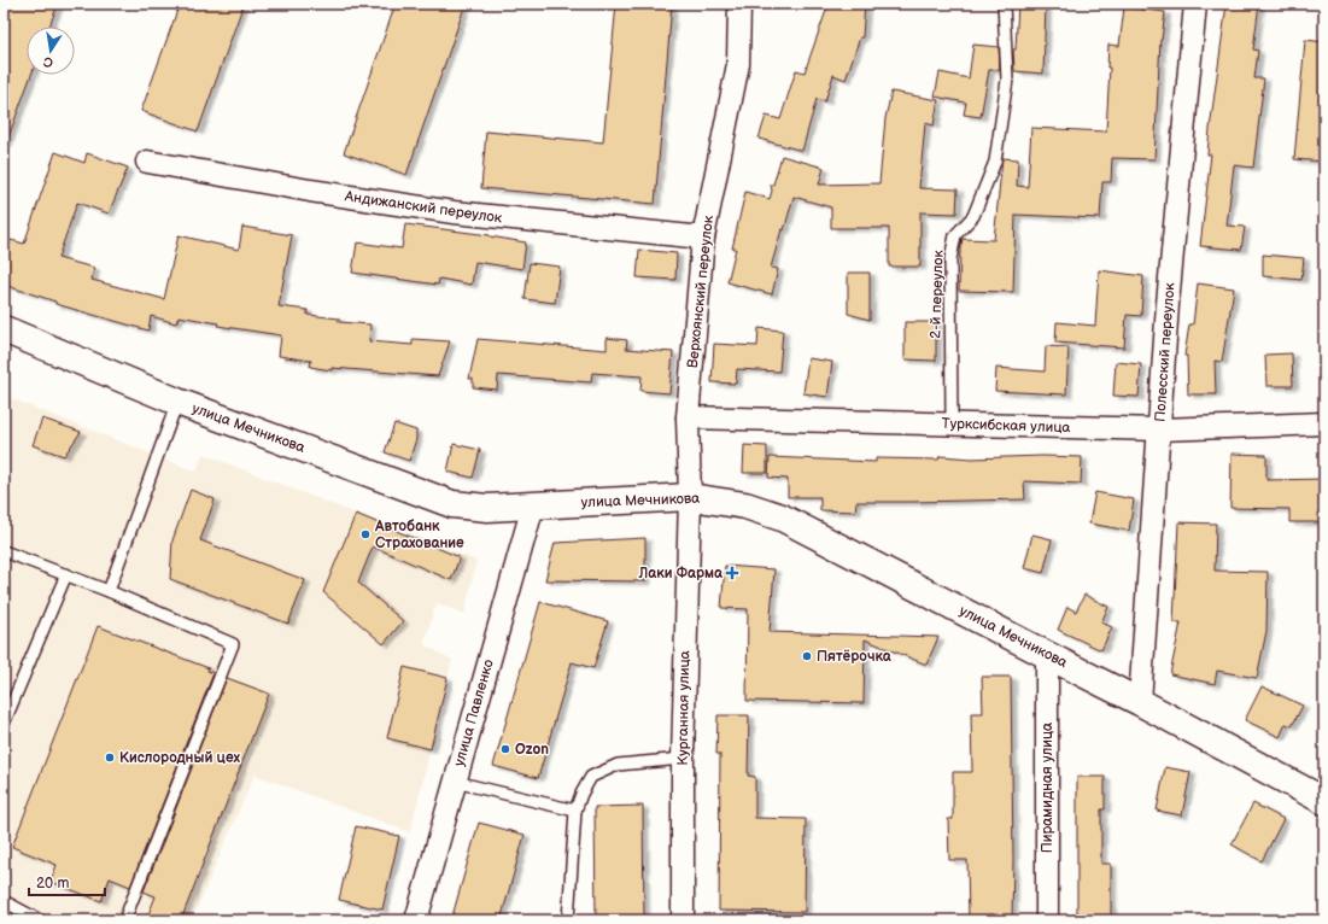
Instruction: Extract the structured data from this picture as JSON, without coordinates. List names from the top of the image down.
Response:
{
  "streets": {
    "main road": ["улица Мечникова"],
    "street": [
      "Андижанский переулок",
      "Верхоянский переулок",
      "Полесский переулок",
      "Турксибская улица",
      "Курганная улица",
      "улица Павленко",
      "Пирамидная улица"
    ],
    "lane": ["2-й переулок"]
  },
  "crossings": [
    ["Андижанский переулок", "Верхоянский переулок"],
    ["Верхоянский переулок", "Турксибская улица"],
    ["Верхоянский переулок", "улица Мечникова"],
    ["Верхоянский переулок", "Курганная улица"],
    ["2-й переулок", "Турксибская улица"],
    ["Полесский переулок", "Турксибская улица"],
    ["Полесский переулок", "улица Мечникова"],
    ["улица Мечникова", "Курганная улица"],
    ["улица Мечникова", "улица Павленко"],
    ["улица Мечникова", "Пирамидная улица"]
  ],
  "places": {
    "other": [
      "Автобанк Страхование",
      "Пятёрочка",
      "Ozon",
      "Кислородный цех"
    ],
    "health": ["Лаки Фарма"]
  },
  "scale_bar": "20 m",
  "north": "bottom"
}
